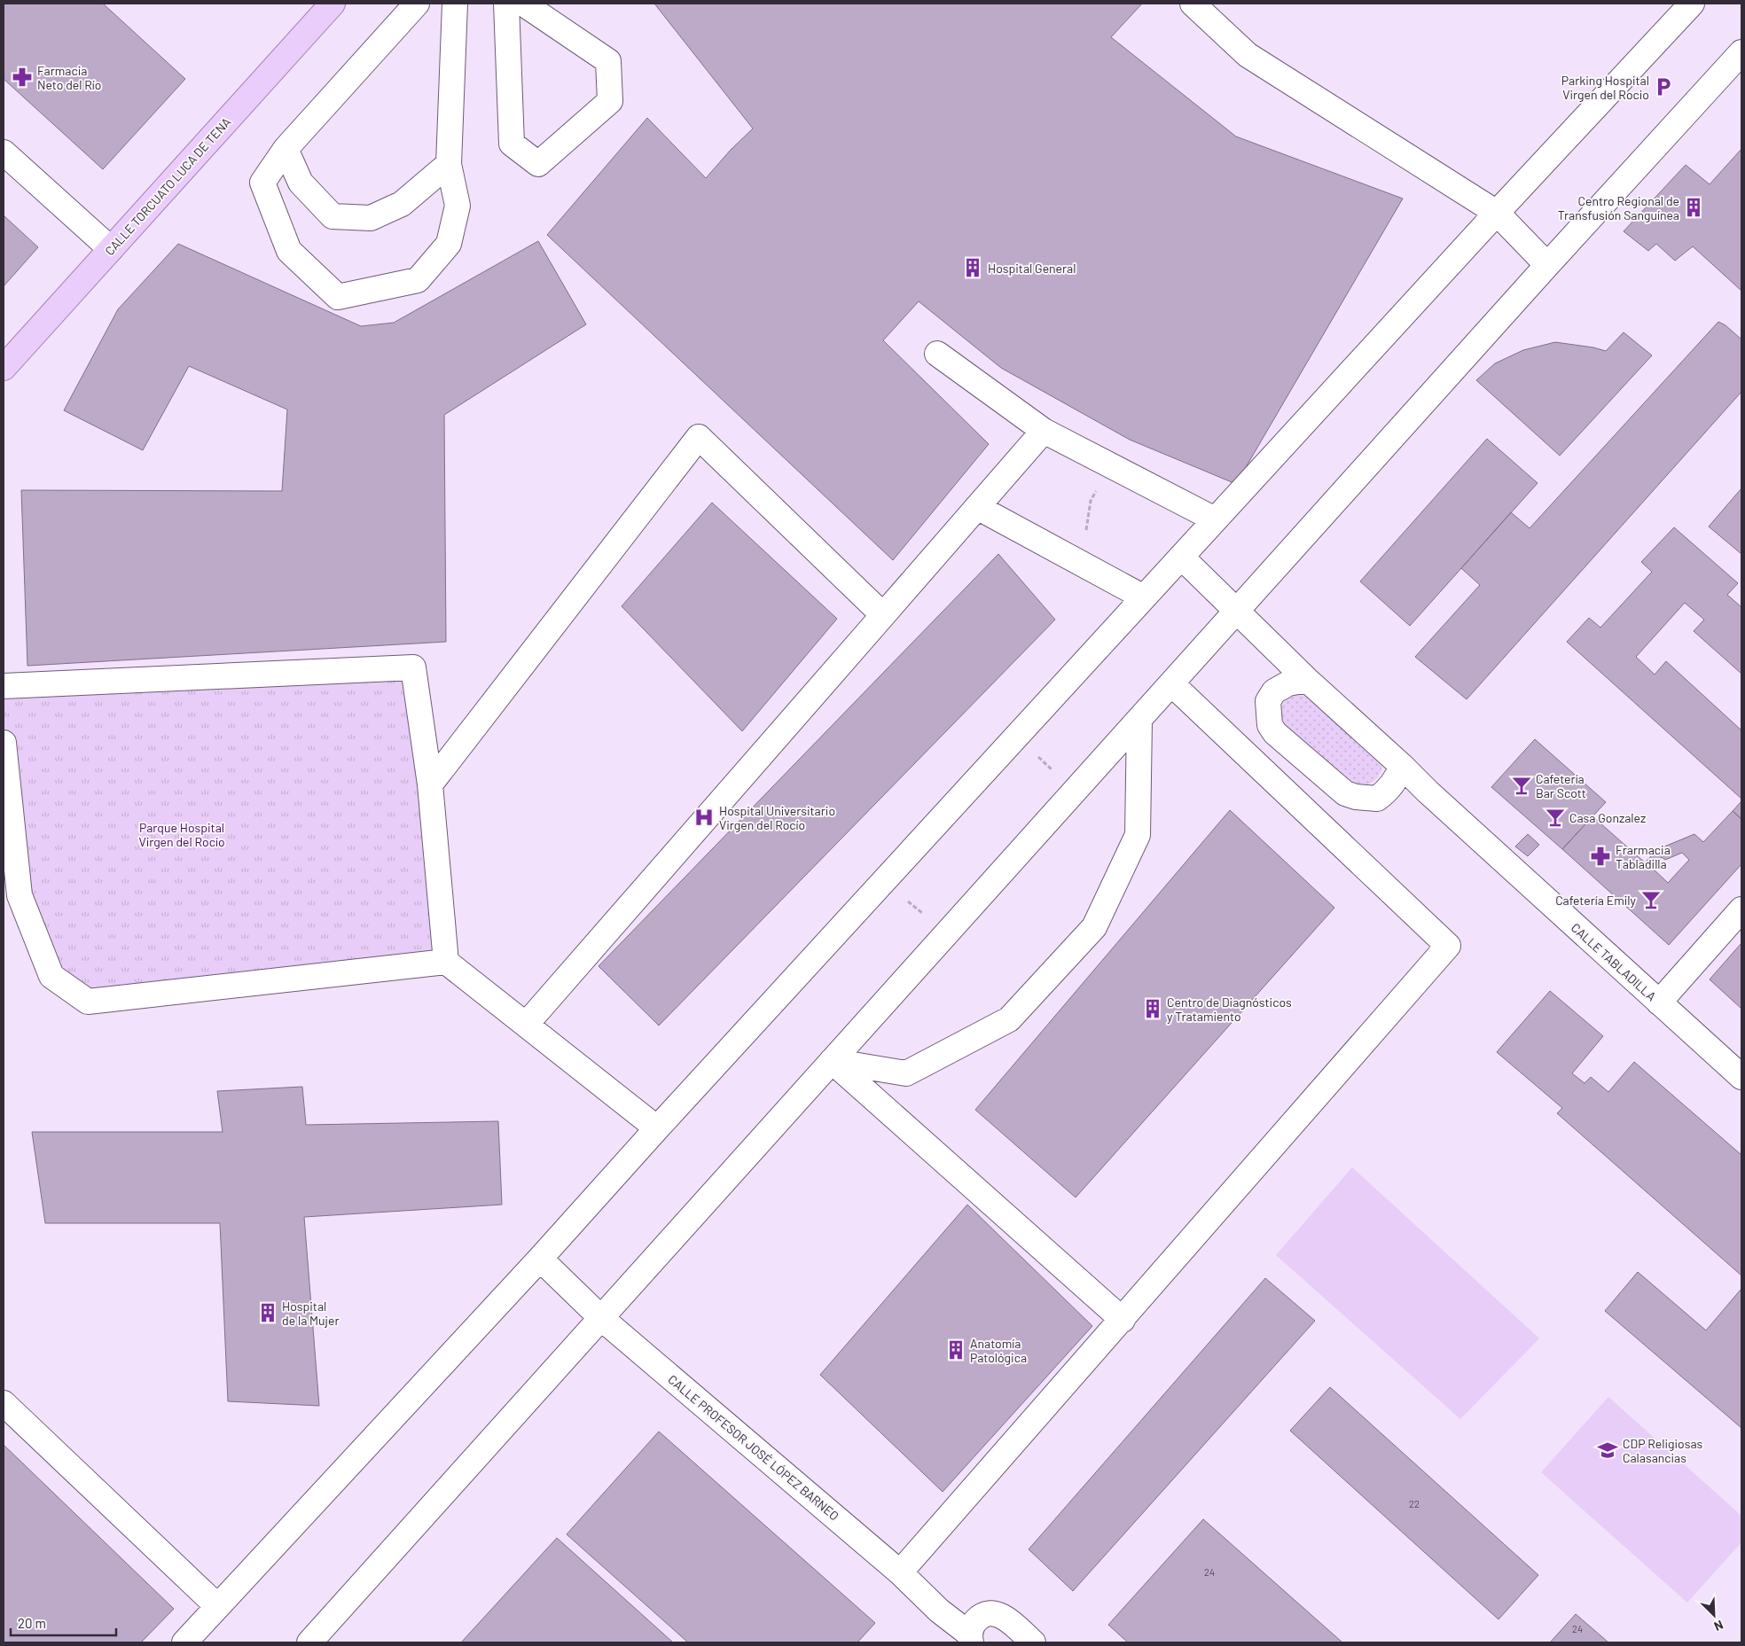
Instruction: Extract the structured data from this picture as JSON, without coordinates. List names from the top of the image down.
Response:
{
  "streets": {
    "main road": ["CALLE TORCUATO LUCA DE TENA"],
    "street": ["CALLE TABLADILLA", "CALLE PROFESOR JOSÉ LÓPEZ BARNEO"]
  },
  "parks": ["Parque Hospital Virgen del Rocío"],
  "places": {
    "pharmacy": ["Farmacia Neto del Río", "Frarmacia Tabladilla"],
    "parking": ["Parking Hospital Virgen del Rocio"],
    "building": [
      "Centro Regional de Transfusión Sanguínea",
      "Hospital General",
      "Centro de Diagnósticos y Tratamiento",
      "Hospital de la Mujer",
      "Anatomía Patológica"
    ],
    "bar": ["Cafetería Bar Scott", "Casa Gonzalez", "Cafetería Emily"],
    "hospital": ["Hospital Universitario Virgen del Rocío"],
    "school or university": ["CDP Religiosas Calasancias"]
  },
  "house_numbers": ["22", "24", "24"],
  "scale_bar": "20 m",
  "north": "bottom right"
}
